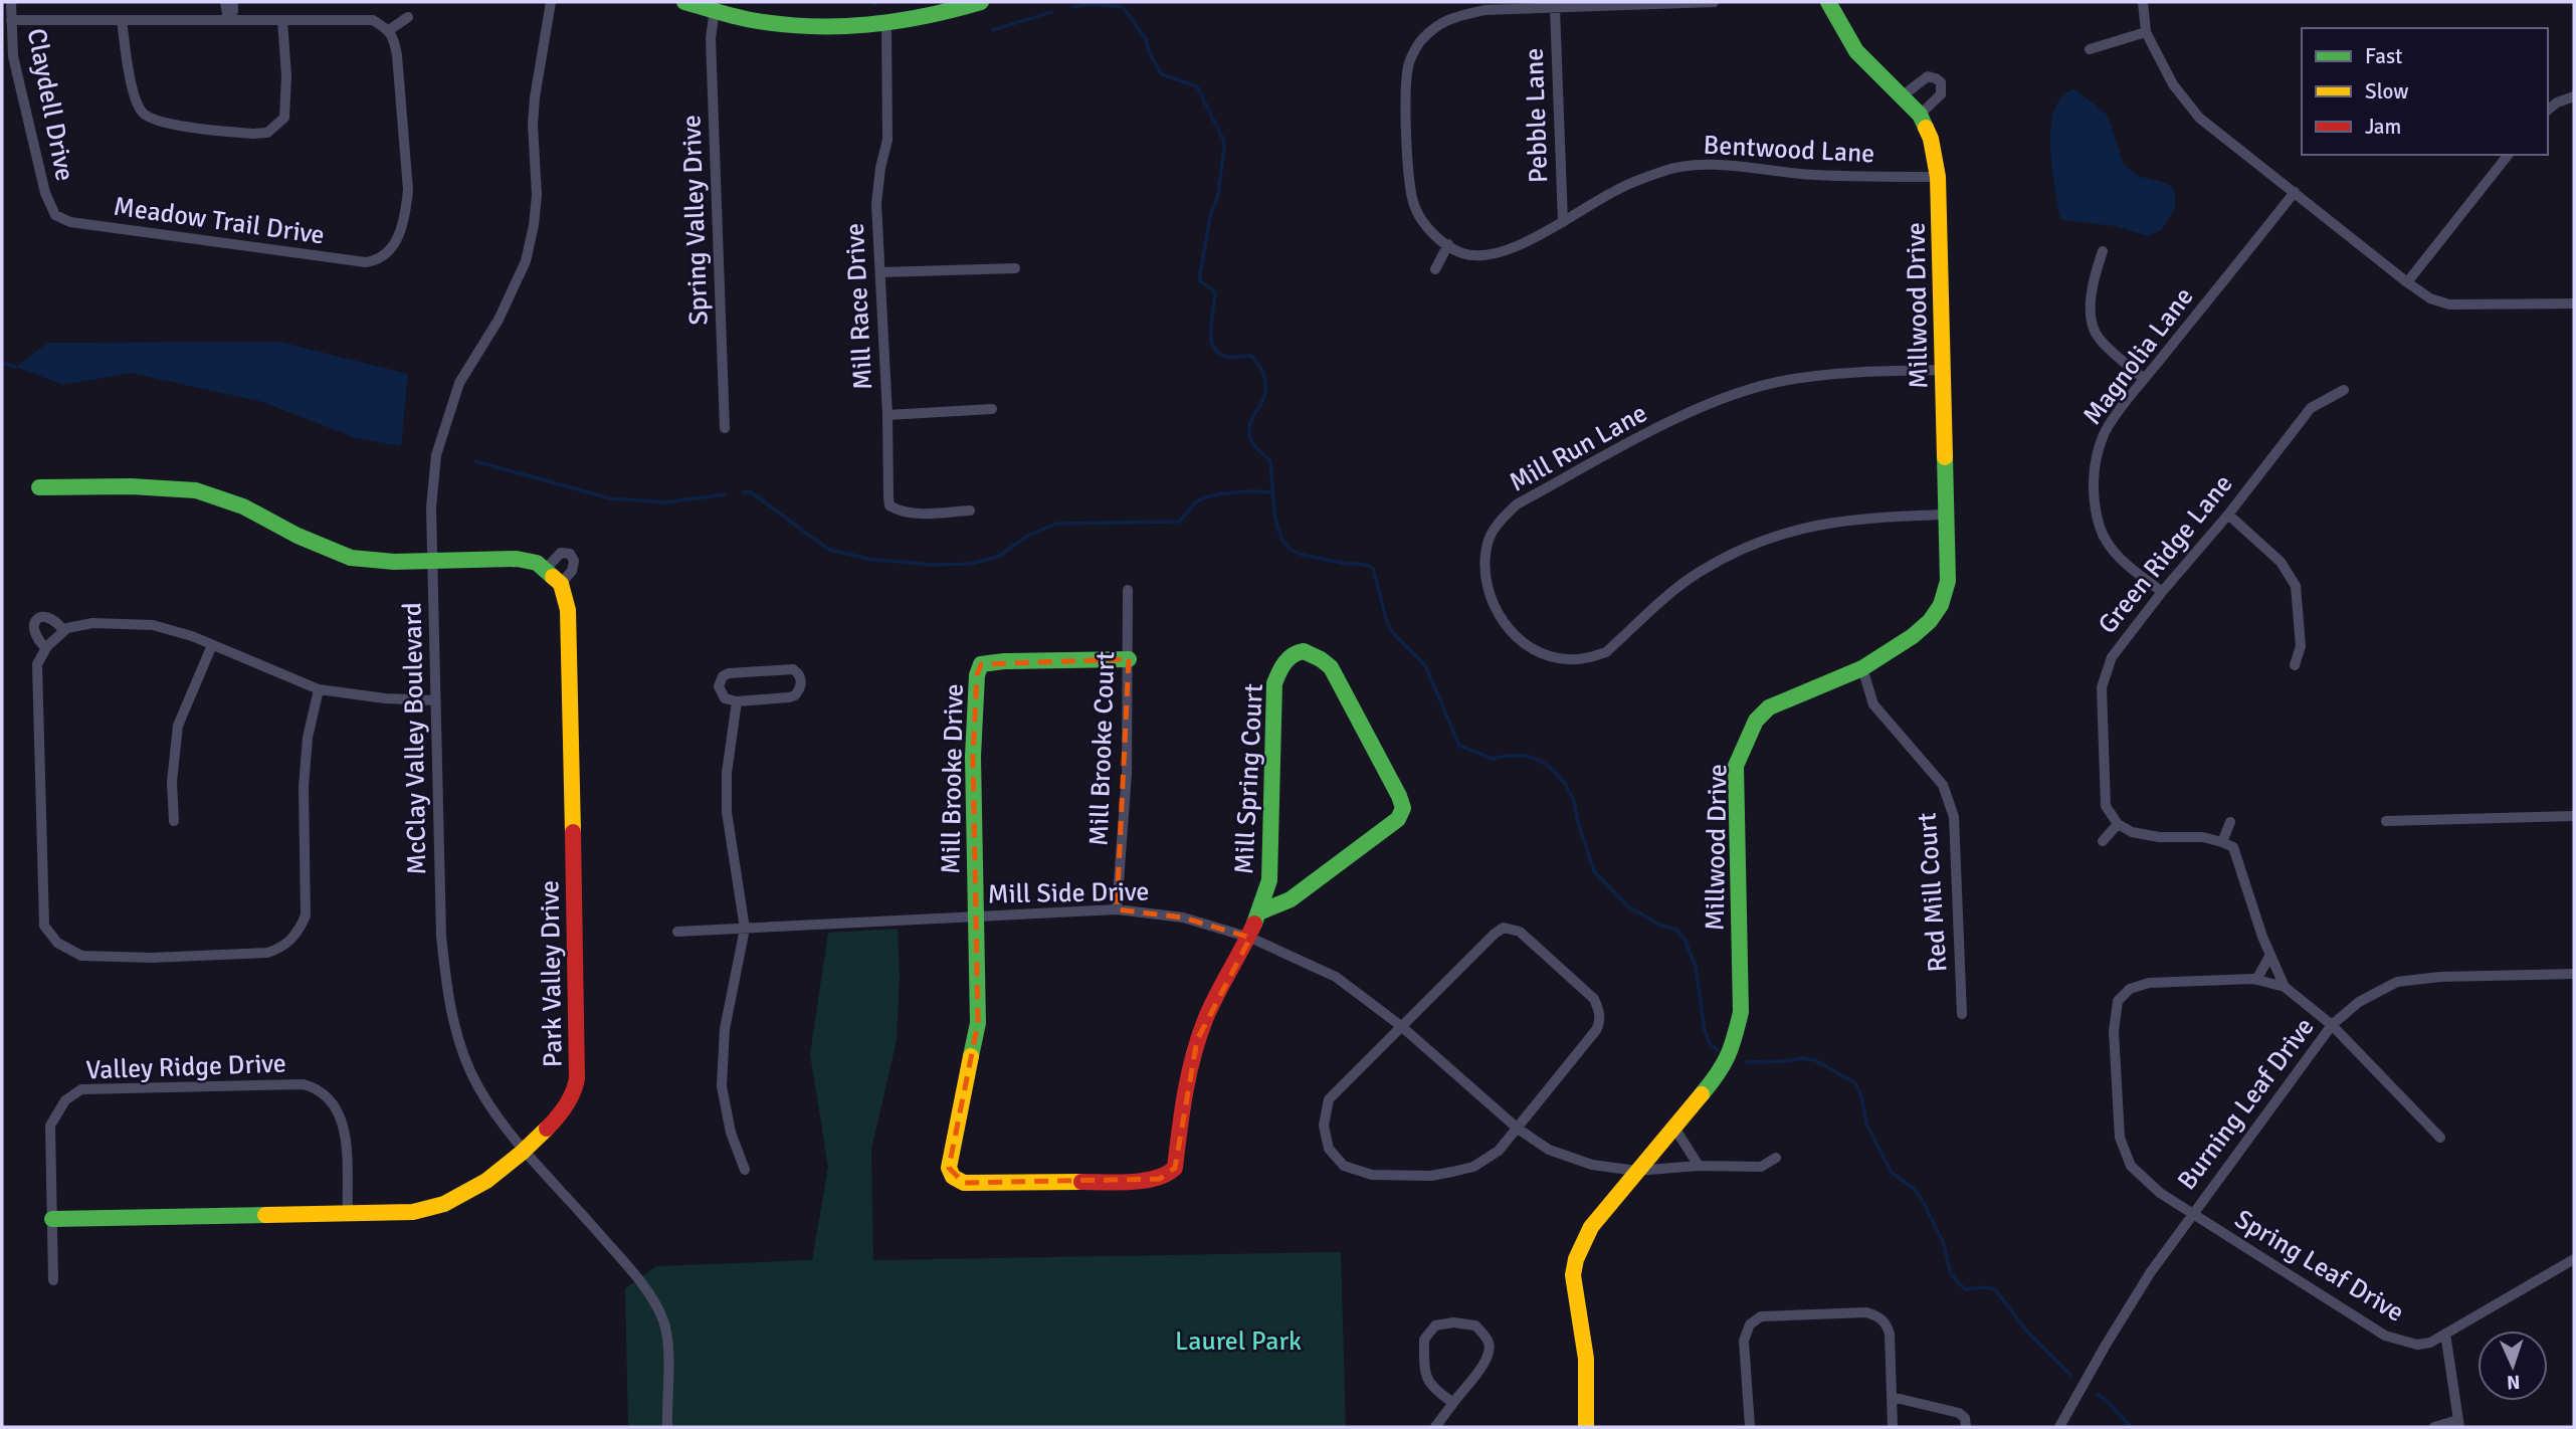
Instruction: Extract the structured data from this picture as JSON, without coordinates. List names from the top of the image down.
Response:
{
  "streets": {
    "street": [
      "Claydell Drive",
      "Pebble Lane",
      "Bentwood Lane",
      "Meadow Trail Drive",
      "Spring Valley Drive",
      "Millwood Drive",
      "Mill Race Drive",
      "Magnolia Lane",
      "Mill Run Lane",
      "Green Ridge Lane",
      "McClay Valley Boulevard",
      "Mill Brooke Court",
      "Mill Brooke Drive",
      "Mill Spring Court",
      "Mill Side Drive",
      "Red Mill Court",
      "Park Valley Drive",
      "Valley Ridge Drive",
      "Burning Leaf Drive",
      "Spring Leaf Drive"
    ]
  },
  "crossings": [
    ["Claydell Drive", "Meadow Trail Drive"],
    ["Pebble Lane", "Bentwood Lane"],
    ["Bentwood Lane", "Millwood Drive"],
    ["Millwood Drive", "Mill Run Lane"],
    ["Millwood Drive", "Mill Side Drive"],
    ["Millwood Drive", "Red Mill Court"],
    ["Magnolia Lane", "Green Ridge Lane"],
    ["McClay Valley Boulevard", "Park Valley Drive"],
    ["Mill Brooke Court", "Mill Brooke Drive"],
    ["Mill Brooke Court", "Mill Side Drive"],
    ["Mill Brooke Drive", "Mill Spring Court"],
    ["Mill Brooke Drive", "Mill Side Drive"],
    ["Mill Spring Court", "Mill Side Drive"],
    ["Park Valley Drive", "Valley Ridge Drive"],
    ["Burning Leaf Drive", "Spring Leaf Drive"]
  ],
  "parks": ["Laurel Park"],
  "legend": ["Fast", "Slow", "Jam"],
  "north": "bottom"
}
